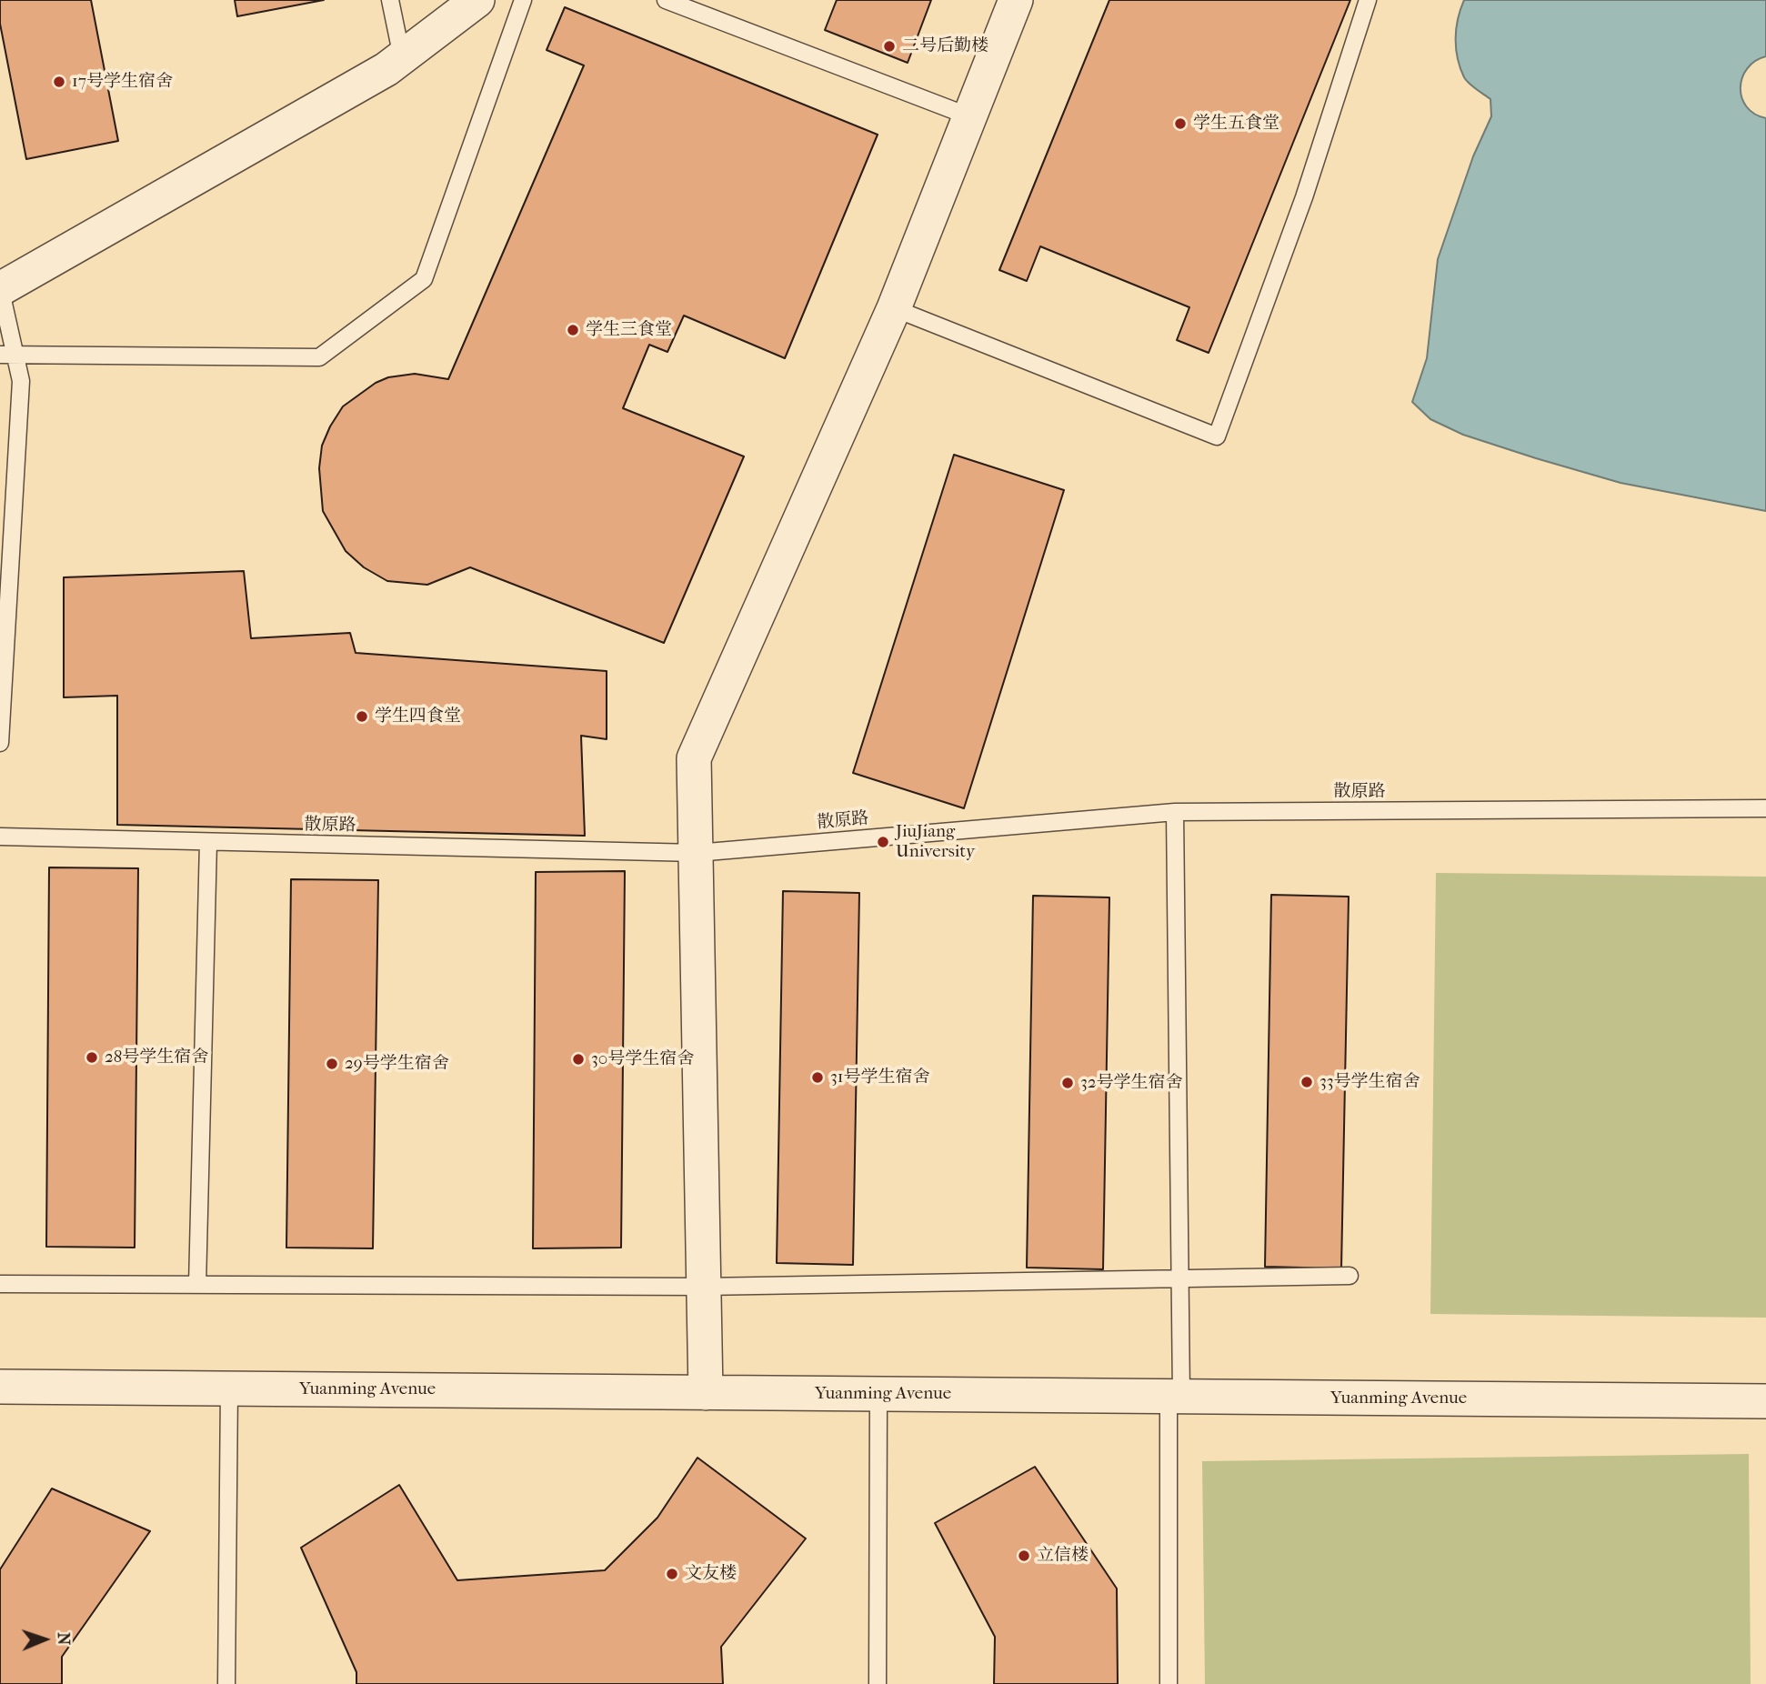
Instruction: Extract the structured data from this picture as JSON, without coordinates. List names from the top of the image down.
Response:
{
  "streets": {
    "street": ["Yuanming Avenue"],
    "lane": ["散原路"]
  },
  "places": [
    "二号后勤楼",
    "17号学生宿舍",
    "学生五食堂",
    "学生三食堂",
    "学生四食堂",
    "JiuJiang University",
    "28号学生宿舍",
    "30号学生宿舍",
    "29号学生宿舍",
    "31号学生宿舍",
    "33号学生宿舍",
    "32号学生宿舍",
    "立信楼",
    "文友楼"
  ],
  "north": "right"
}
